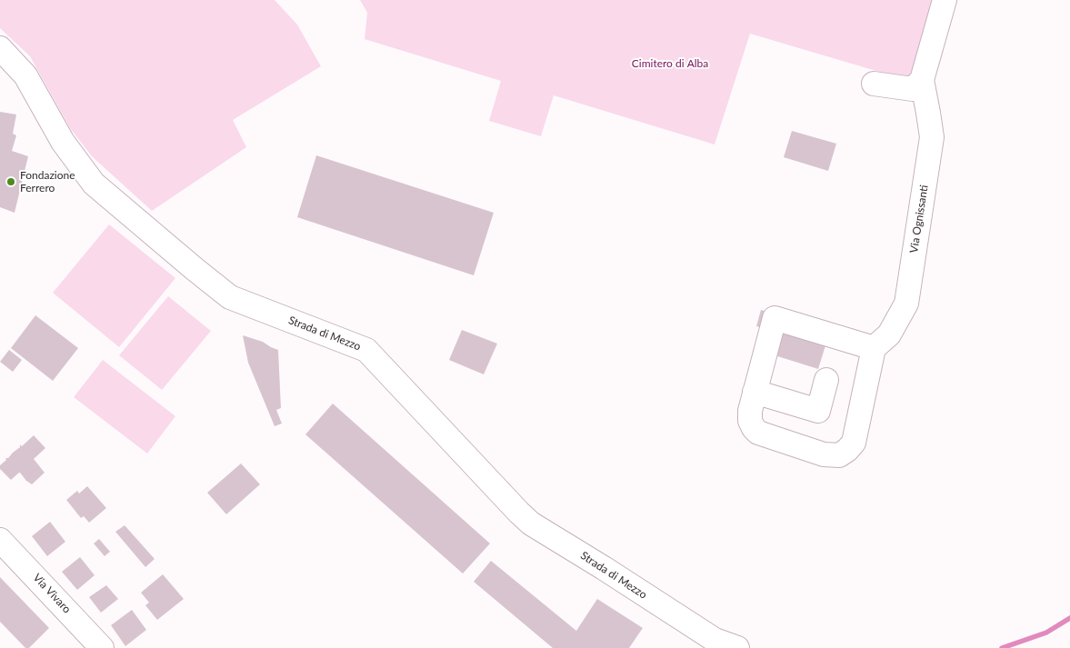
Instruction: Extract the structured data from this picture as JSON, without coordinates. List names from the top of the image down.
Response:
{
  "streets": {
    "street": ["Via Ognissanti", "Strada di Mezzo", "Via Vivaro"]
  },
  "parks": ["Cimitero di Alba"],
  "places": ["Fondazione Ferrero"]
}
